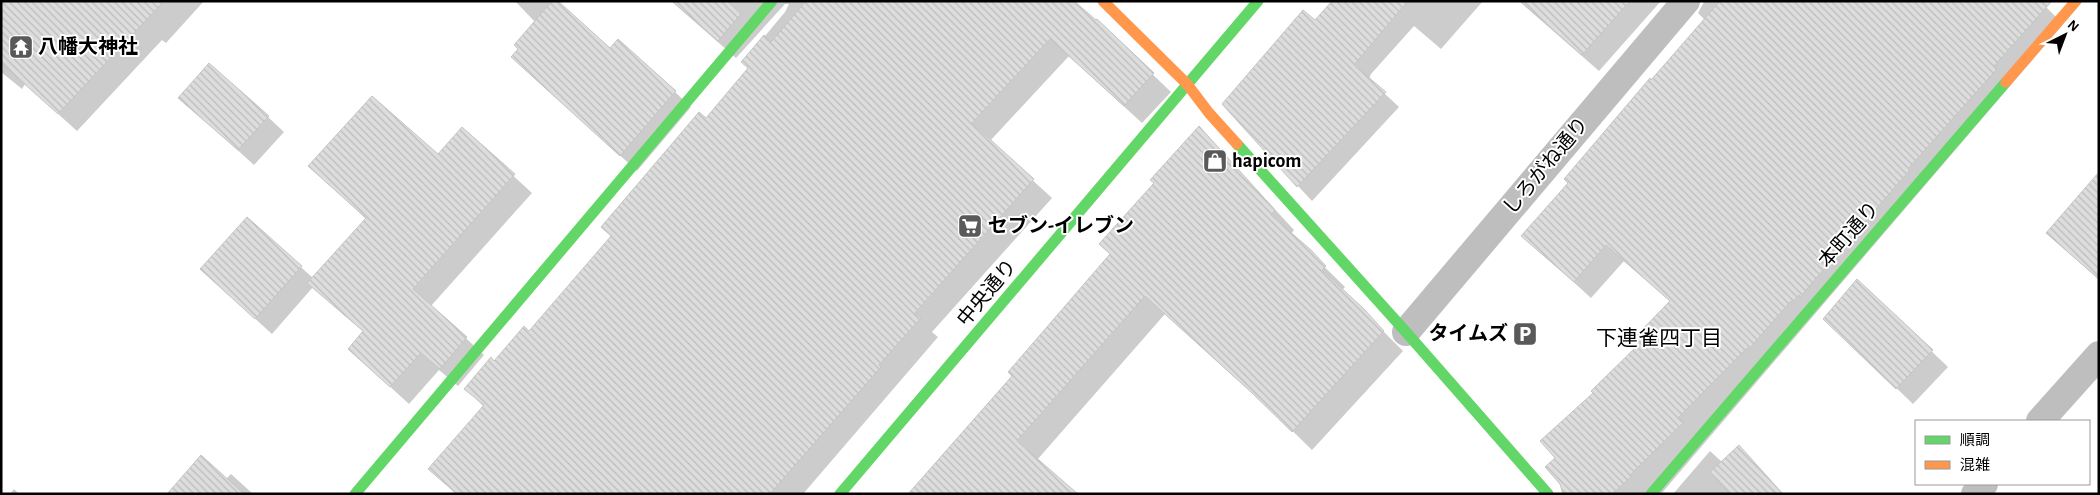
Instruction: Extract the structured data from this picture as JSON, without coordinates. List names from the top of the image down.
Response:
{
  "streets": {
    "street": ["しろがね通り", "本町通り", "中央通り"]
  },
  "districts": ["下連雀四丁目"],
  "places": {
    "temple": ["八幡大神社"],
    "shop": ["hapicom"],
    "supermarket": ["セブン-イレブン"],
    "parking": ["タイムズ"]
  },
  "legend": ["順調", "混雑"],
  "north": "top right"
}
